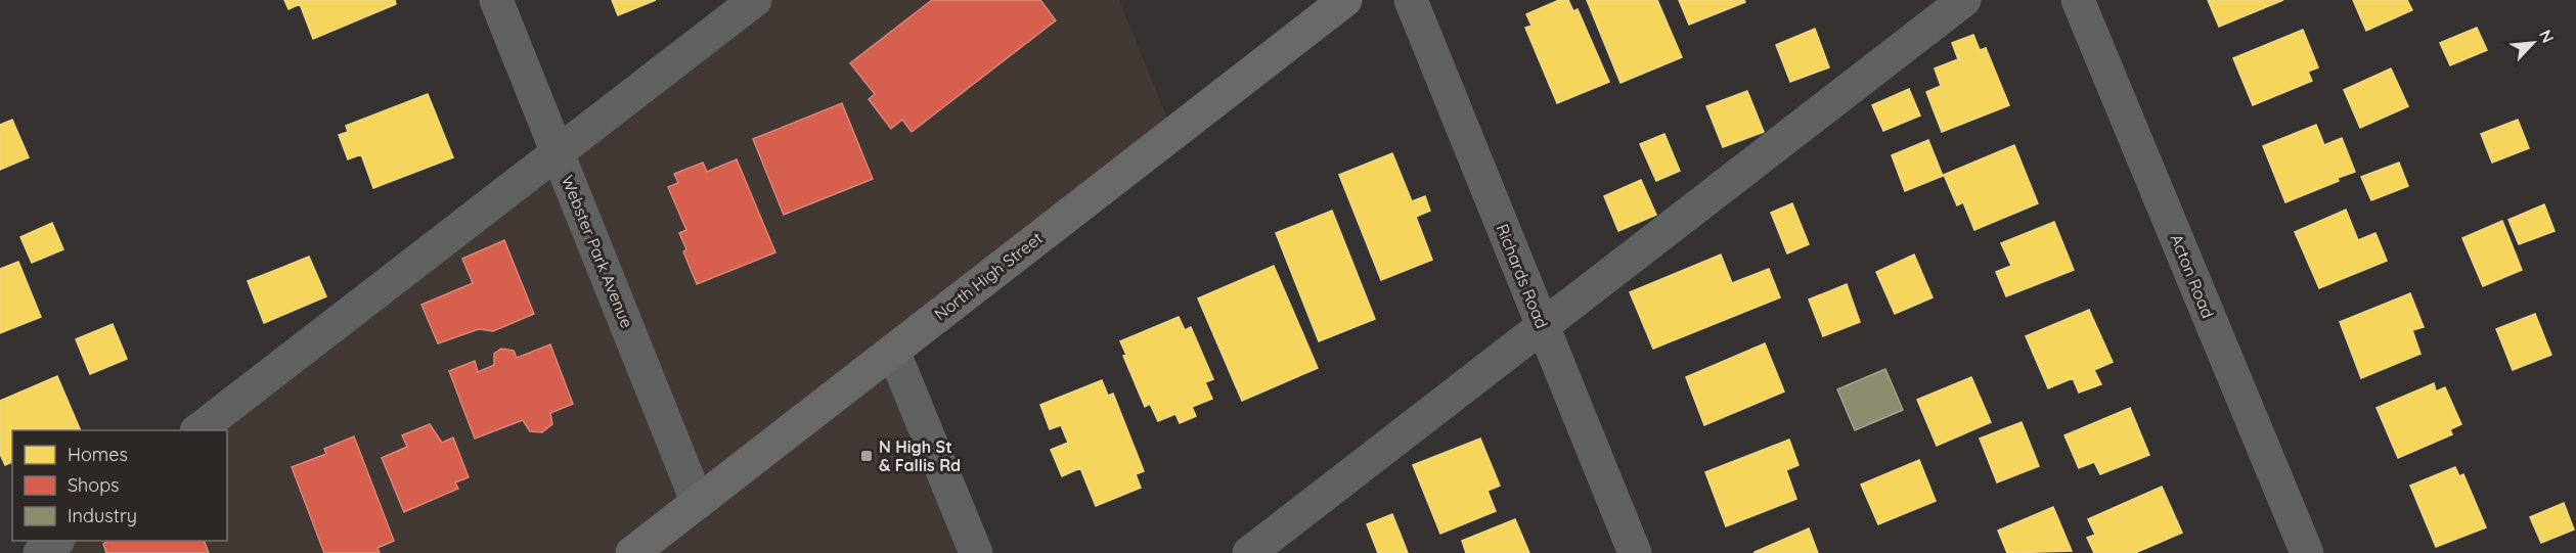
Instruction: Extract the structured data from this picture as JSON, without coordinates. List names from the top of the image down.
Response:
{
  "streets": {
    "main road": ["North High Street"],
    "street": ["Webster Park Avenue", "Richards Road", "Acton Road"]
  },
  "crossings": [
    ["Webster Park Avenue", "North High Street"]
  ],
  "places": {
    "transit": ["N High St & Fallis Rd"]
  },
  "legend": ["Homes", "Shops", "Industry"],
  "north": "top right"
}
